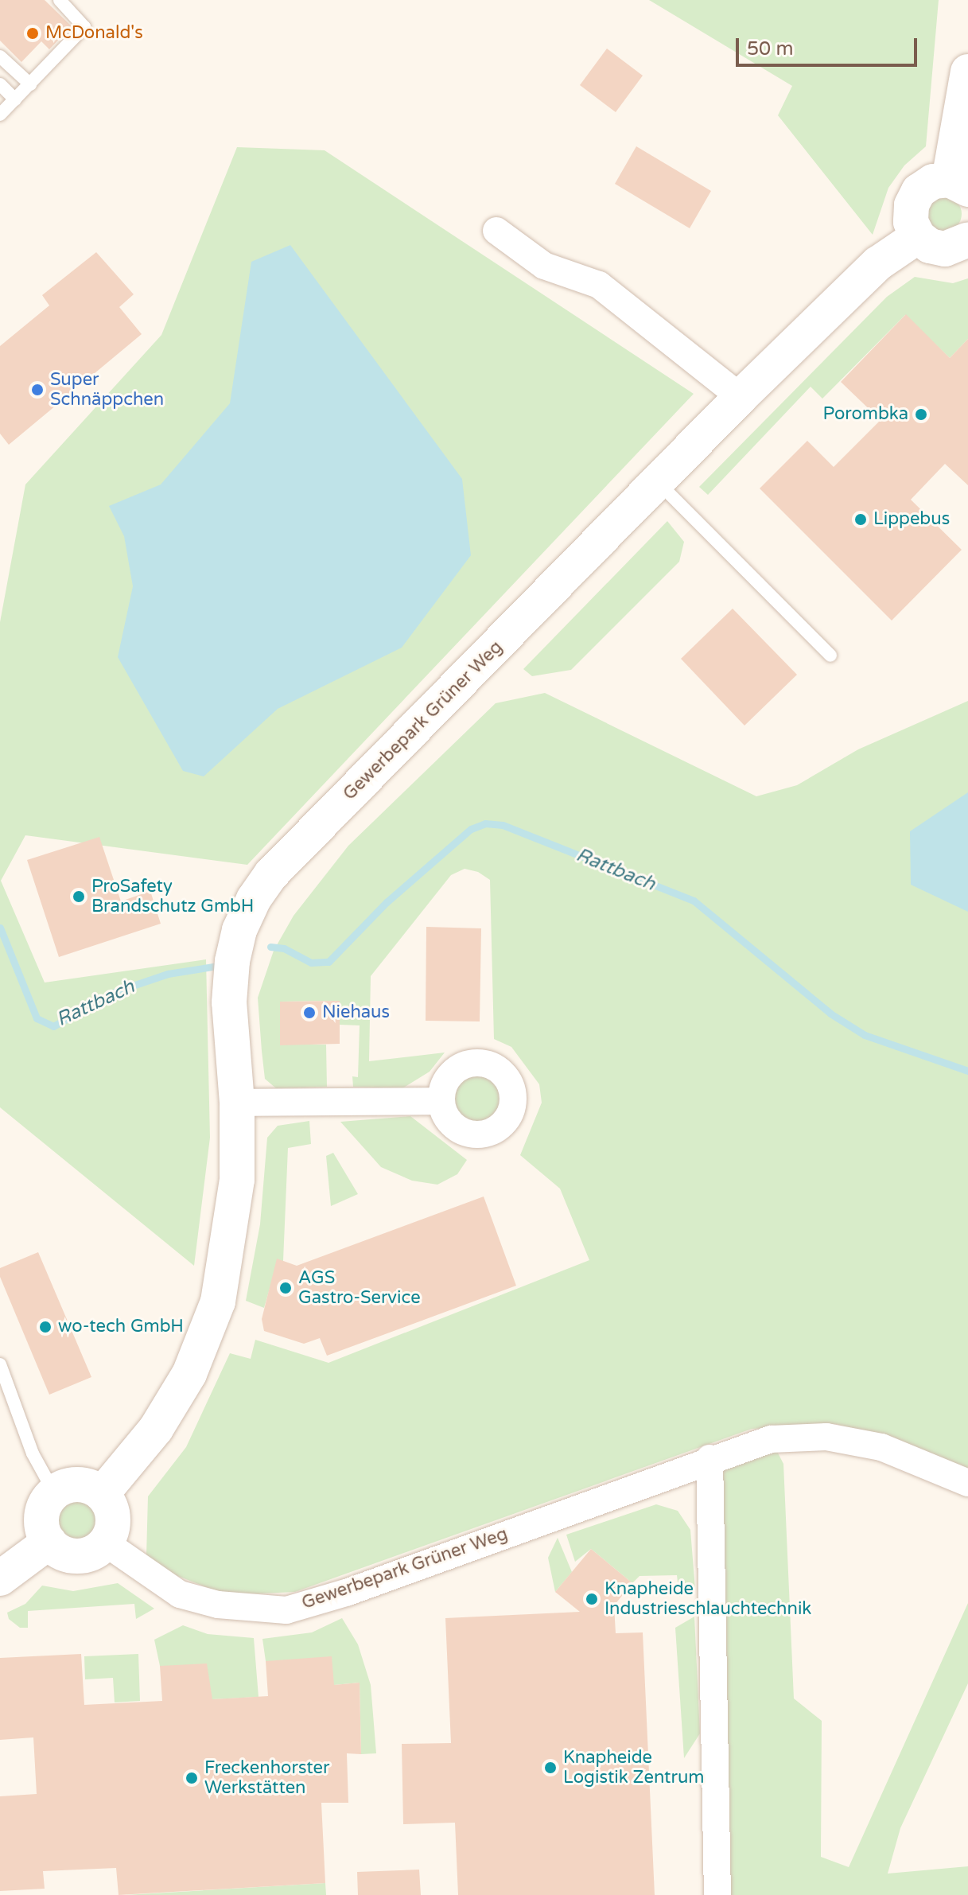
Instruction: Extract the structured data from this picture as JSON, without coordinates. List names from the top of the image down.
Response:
{
  "streets": {
    "street": ["Gewerbepark Grüner Weg"]
  },
  "water": ["Rattbach"],
  "places": [
    "McDonald's",
    "Super Schnäppchen",
    "Porombka",
    "Lippebus",
    "ProSafety Brandschutz GmbH",
    "Niehaus",
    "AGS Gastro-Service",
    "wo-tech GmbH",
    "Knapheide Industrieschlauchtechnik",
    "Knapheide Logistik Zentrum",
    "Freckenhorster Werkstätten"
  ],
  "scale_bar": "50 m"
}
